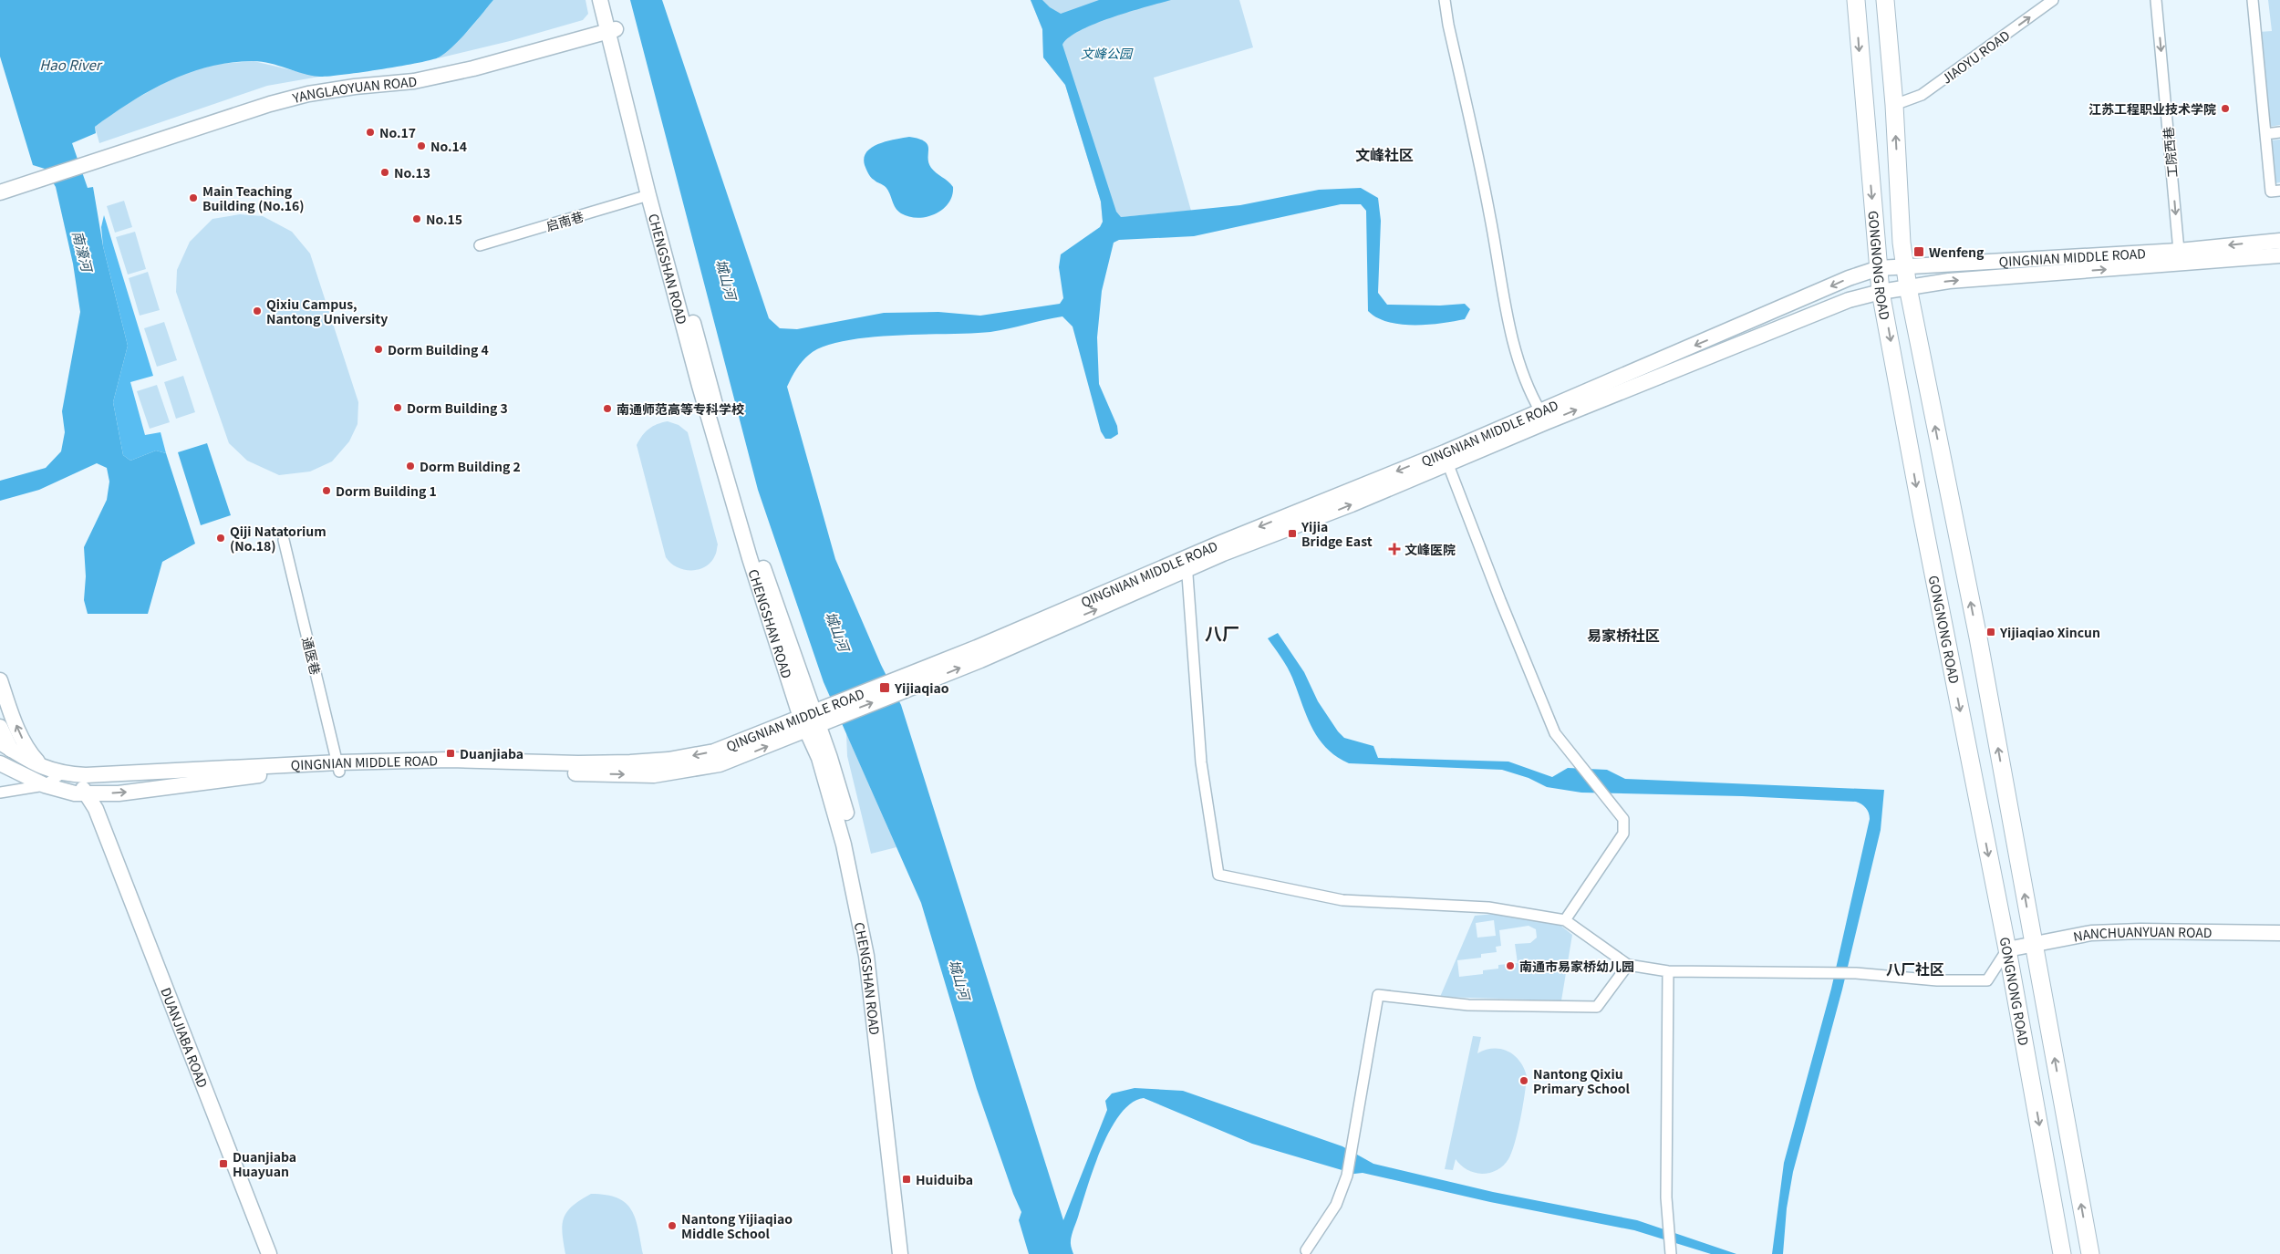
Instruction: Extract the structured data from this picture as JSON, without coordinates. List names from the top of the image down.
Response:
{
  "streets": {
    "main road": [
      "YANGLAOYUAN ROAD",
      "QINGNIAN MIDDLE ROAD",
      "GONGNONG ROAD",
      "CHENGSHAN ROAD",
      "NANCHUANYUAN ROAD",
      "DUANJIABA ROAD"
    ],
    "street": [
      "JIAOYU ROAD",
      "工院西巷",
      "启南巷",
      "通医巷"
    ]
  },
  "crossings": [
    ["JIAOYU ROAD", "GONGNONG ROAD"],
    ["YANGLAOYUAN ROAD", "CHENGSHAN ROAD"],
    ["工院西巷", "QINGNIAN MIDDLE ROAD"],
    ["启南巷", "CHENGSHAN ROAD"],
    ["QINGNIAN MIDDLE ROAD", "GONGNONG ROAD"],
    ["QINGNIAN MIDDLE ROAD", "CHENGSHAN ROAD"],
    ["QINGNIAN MIDDLE ROAD", "通医巷"],
    ["QINGNIAN MIDDLE ROAD", "DUANJIABA ROAD"],
    ["GONGNONG ROAD", "NANCHUANYUAN ROAD"]
  ],
  "one_way": ["JIAOYU ROAD", "工院西巷"],
  "districts": [
    "文峰社区",
    "八厂",
    "易家桥社区",
    "八厂社区"
  ],
  "water": ["Hao River", "南濠河", "城山河"],
  "parks": ["文峰公园"],
  "places": {
    "other": [
      "江苏工程职业技术学院",
      "No.17",
      "No.14",
      "No.13",
      "Main Teaching Building (No.16)",
      "No.15",
      "Qixiu Campus, Nantong University",
      "Dorm Building 4",
      "Dorm Building 3",
      "南通师范高等专科学校",
      "Dorm Building 2",
      "Dorm Building 1",
      "Qiji Natatorium (No.18)",
      "南通市易家桥幼儿园",
      "Nantong Qixiu Primary School",
      "Nantong Yijiaqiao Middle School"
    ],
    "transit": [
      "Wenfeng",
      "Yijia Bridge East",
      "Yijiaqiao Xincun",
      "Yijiaqiao",
      "Duanjiaba",
      "Duanjiaba Huayuan",
      "Huiduiba"
    ],
    "health": ["文峰医院"]
  }
}
